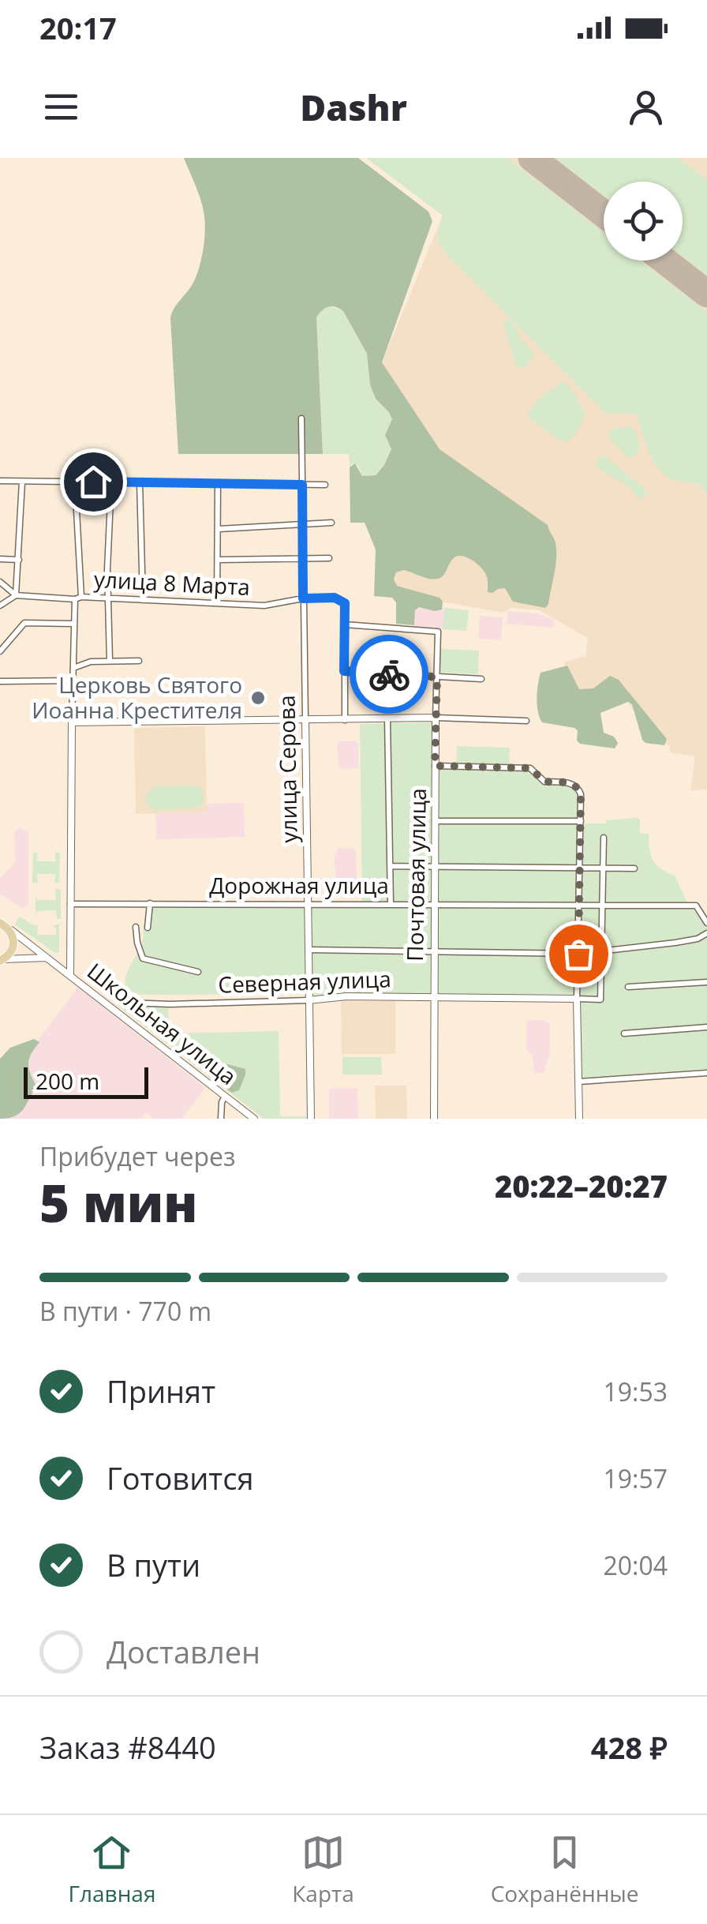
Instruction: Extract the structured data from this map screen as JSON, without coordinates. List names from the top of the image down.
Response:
{
  "streets": {
    "street": [
      "улица 8 Марта",
      "улица Серова",
      "Почтовая улица",
      "Дорожная улица",
      "Северная улица",
      "Школьная улица"
    ]
  },
  "crossings": [
    ["улица 8 Марта", "улица Серова"],
    ["улица 8 Марта", "Почтовая улица"],
    ["улица Серова", "Дорожная улица"],
    ["улица Серова", "Северная улица"],
    ["Почтовая улица", "Дорожная улица"],
    ["Почтовая улица", "Северная улица"]
  ],
  "places": ["Церковь Святого Иоанна Крестителя"],
  "scale_bar": "200 m",
  "page": {
    "status": "20:17",
    "header": "Dashr",
    "scale": "200 m",
    "heading": ["5 мин", "Прибудет через", "20:22–20:27"],
    "panel": ["Заказ #8440", "428 ₽"],
    "bar": "В пути · 770 m",
    "list": [
      ["Принят", "19:53"],
      ["Готовится", "19:57"],
      ["В пути", "20:04"],
      "Доставлен"
    ],
    "tabs": ["Главная", "Карта", "Сохранённые"]
  }
}
